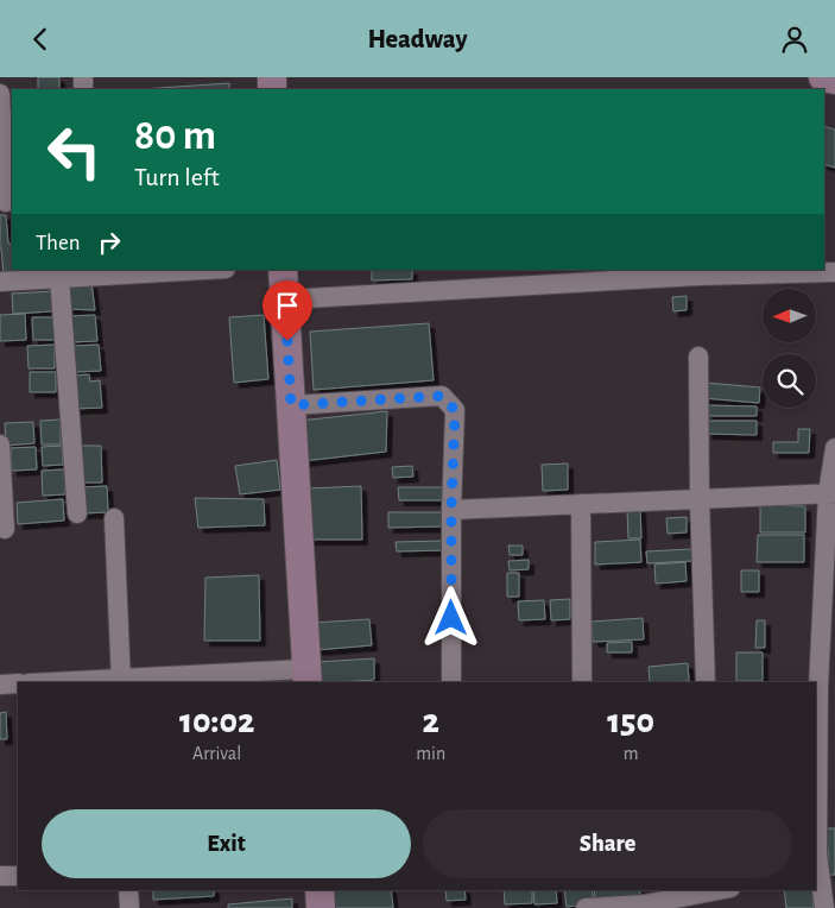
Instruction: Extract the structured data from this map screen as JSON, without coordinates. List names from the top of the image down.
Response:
{
  "north": "left",
  "page": {
    "header": "Headway",
    "turn": ["80 m", "Turn left"],
    "then": "Then",
    "eta": [
      "10:02",
      "Arrival",
      "2",
      "min",
      "150",
      "m"
    ],
    "buttons": ["Exit", "Share"]
  }
}
